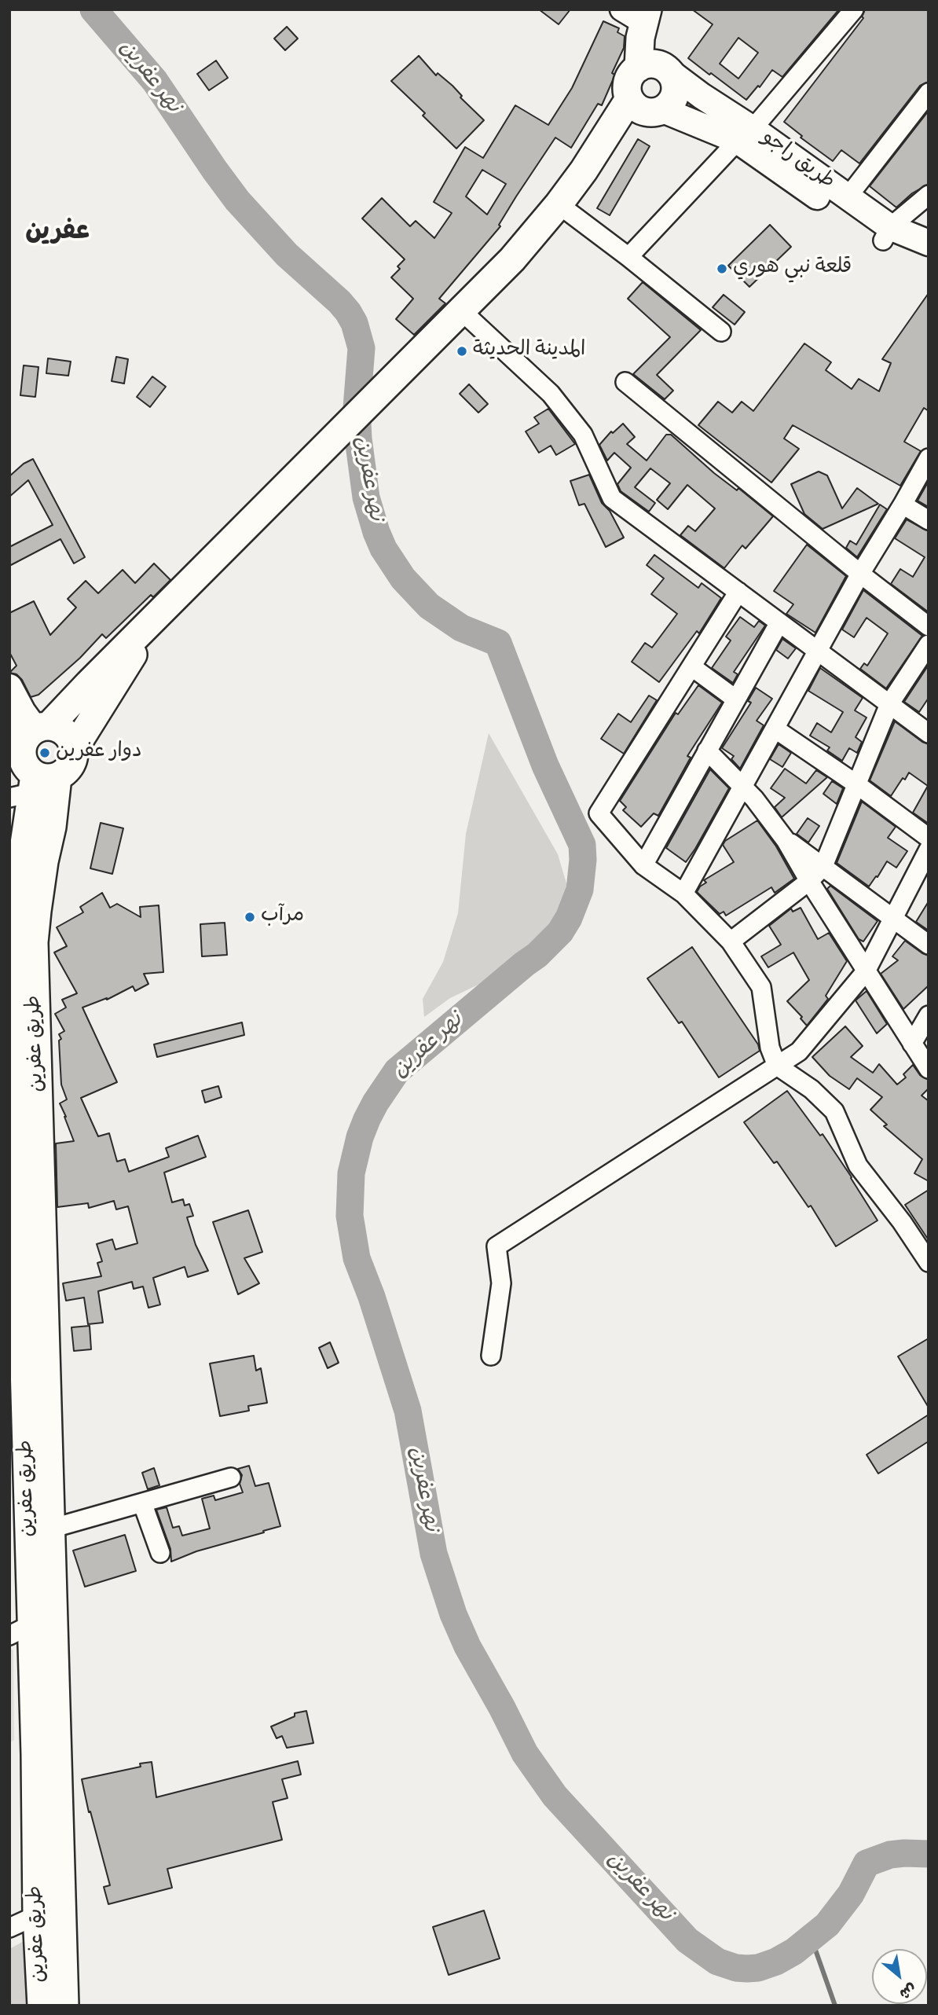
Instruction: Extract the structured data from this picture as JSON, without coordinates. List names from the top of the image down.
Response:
{
  "streets": {
    "main road": ["طريق راجو", "طريق عفرين"]
  },
  "districts": ["عفرين"],
  "water": ["نهر عفرين"],
  "places": [
    "قلعة نبي هوري",
    "المدينة الحديثة",
    "دوار عفرين",
    "مرآب"
  ],
  "north": "bottom right"
}
